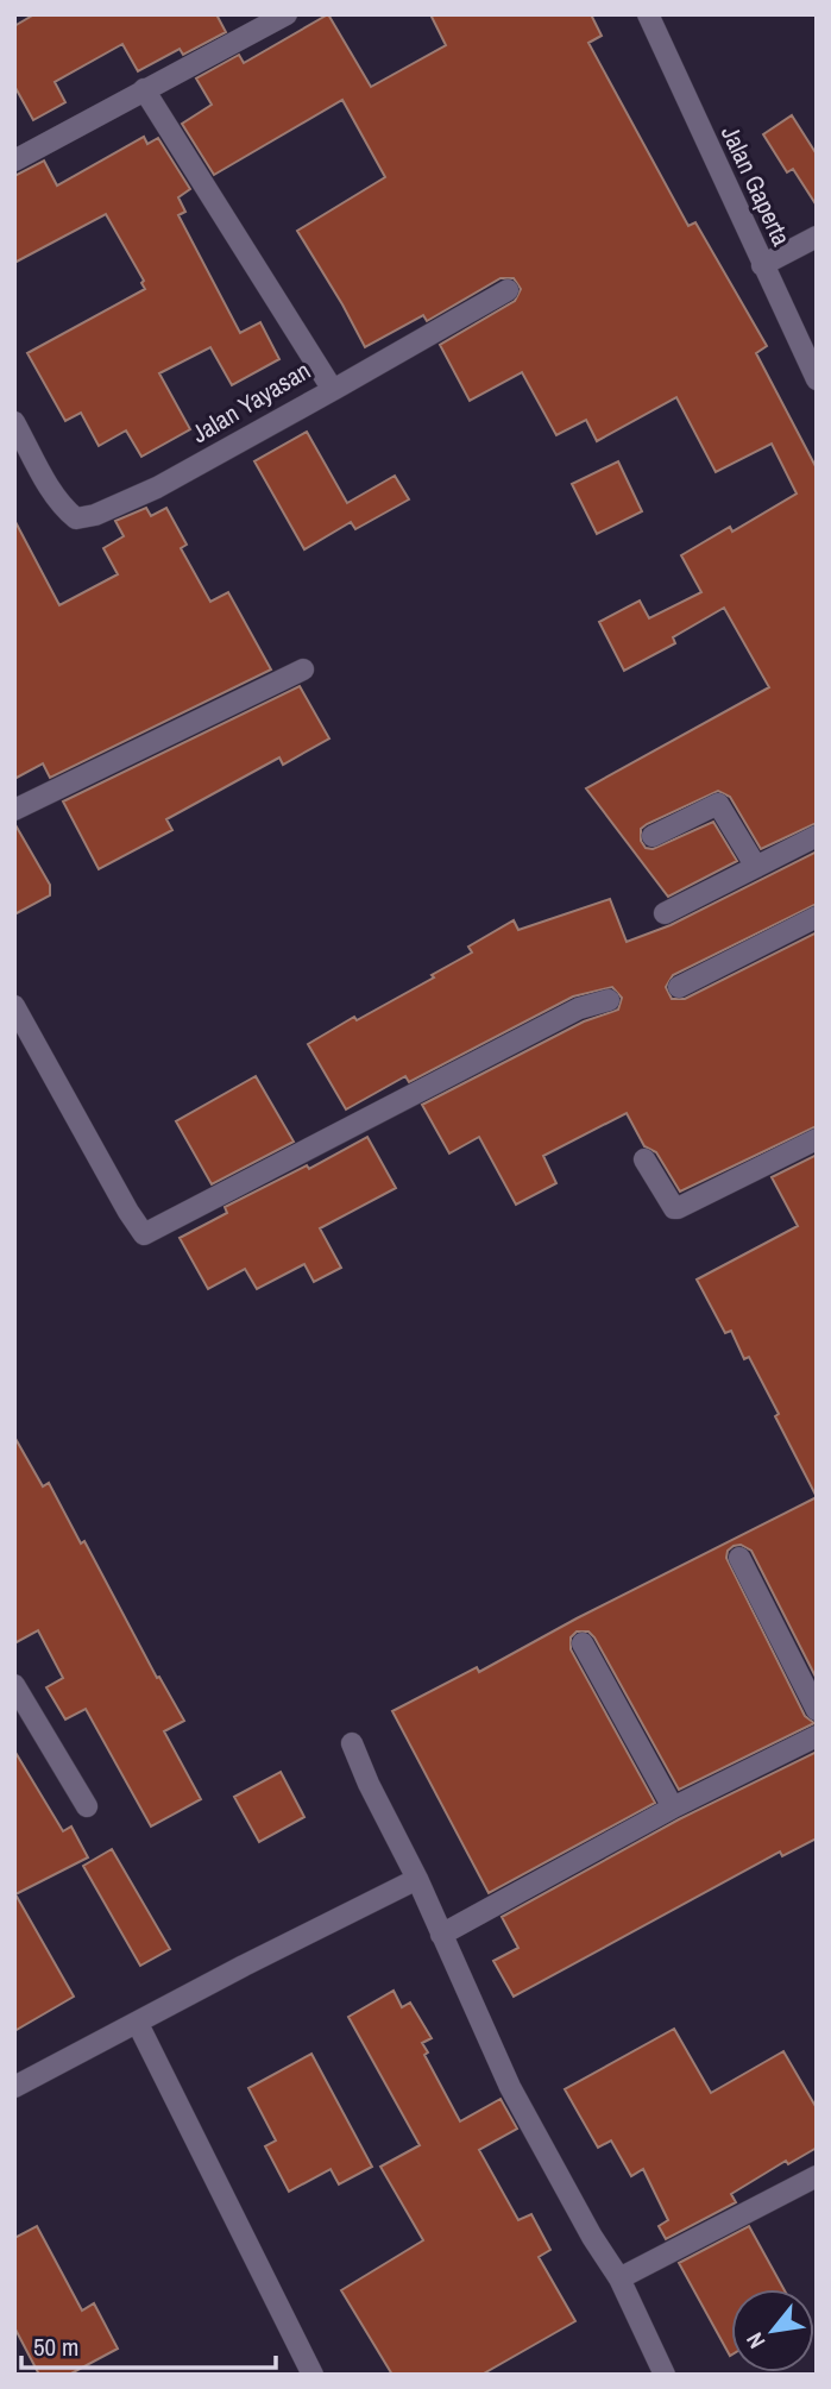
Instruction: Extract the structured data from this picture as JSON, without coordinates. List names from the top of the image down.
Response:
{
  "streets": {
    "street": ["Jalan Gaperta", "Jalan Yayasan"]
  },
  "scale_bar": "50 m",
  "north": "bottom left"
}
